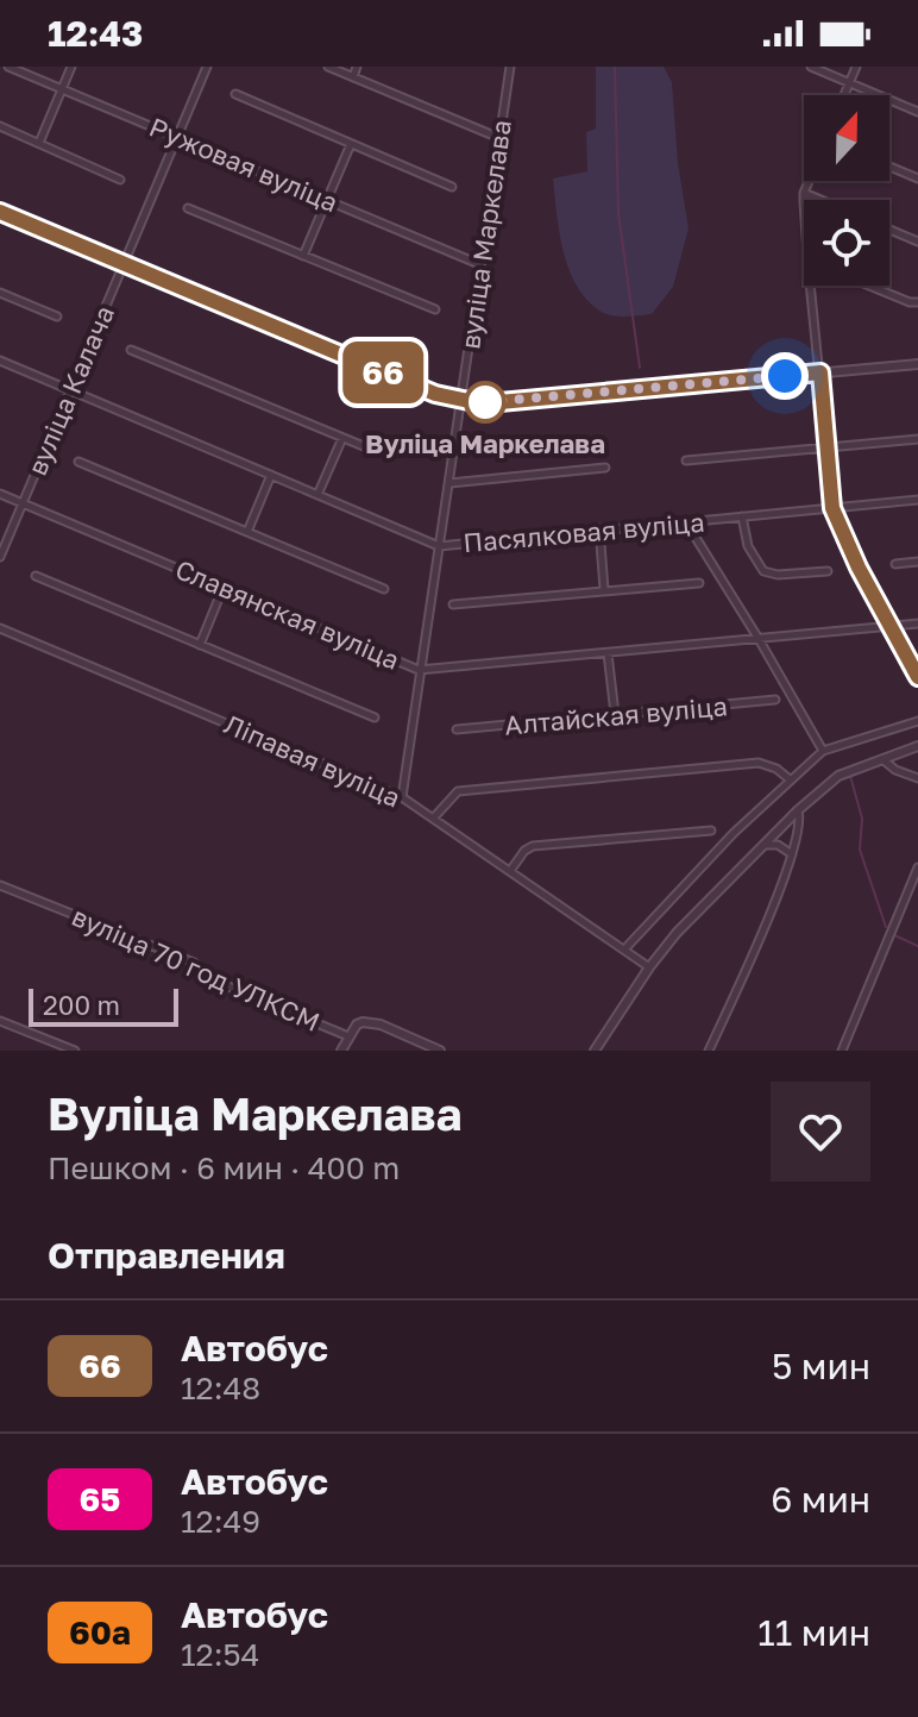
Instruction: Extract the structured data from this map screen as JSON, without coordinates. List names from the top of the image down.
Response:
{
  "streets": {
    "street": [
      "Ружовая вуліца",
      "вуліца Маркелава",
      "вуліца Калача",
      "Пасялковая вуліца",
      "Славянская вуліца",
      "Алтайская вуліца",
      "Ліпавая вуліца",
      "вуліца 70 год УЛКСМ"
    ]
  },
  "crossings": [
    ["Ружовая вуліца", "вуліца Маркелава"],
    ["Ружовая вуліца", "вуліца Калача"],
    ["вуліца Маркелава", "Пасялковая вуліца"],
    ["вуліца Маркелава", "Славянская вуліца"],
    ["вуліца Маркелава", "Ліпавая вуліца"],
    ["вуліца Калача", "Пасялковая вуліца"],
    ["вуліца Калача", "Славянская вуліца"]
  ],
  "places": ["Вуліца Маркелава"],
  "lines": ["bus line 66"],
  "scale_bar": "200 m",
  "north": "top",
  "page": {
    "status": "12:43",
    "on_map": "66",
    "scale": "200 m",
    "heading": [
      ["Вуліца Маркелава", "Пешком · 6 мин · 400 m"],
      "Отправления"
    ],
    "list": [
      {
        "mark": "66",
        "name": "Автобус",
        "note": "12:48",
        "value": "5 мин"
      },
      {
        "mark": "65",
        "name": "Автобус",
        "note": "12:49",
        "value": "6 мин"
      },
      {
        "mark": "60а",
        "name": "Автобус",
        "note": "12:54",
        "value": "11 мин"
      }
    ]
  }
}
